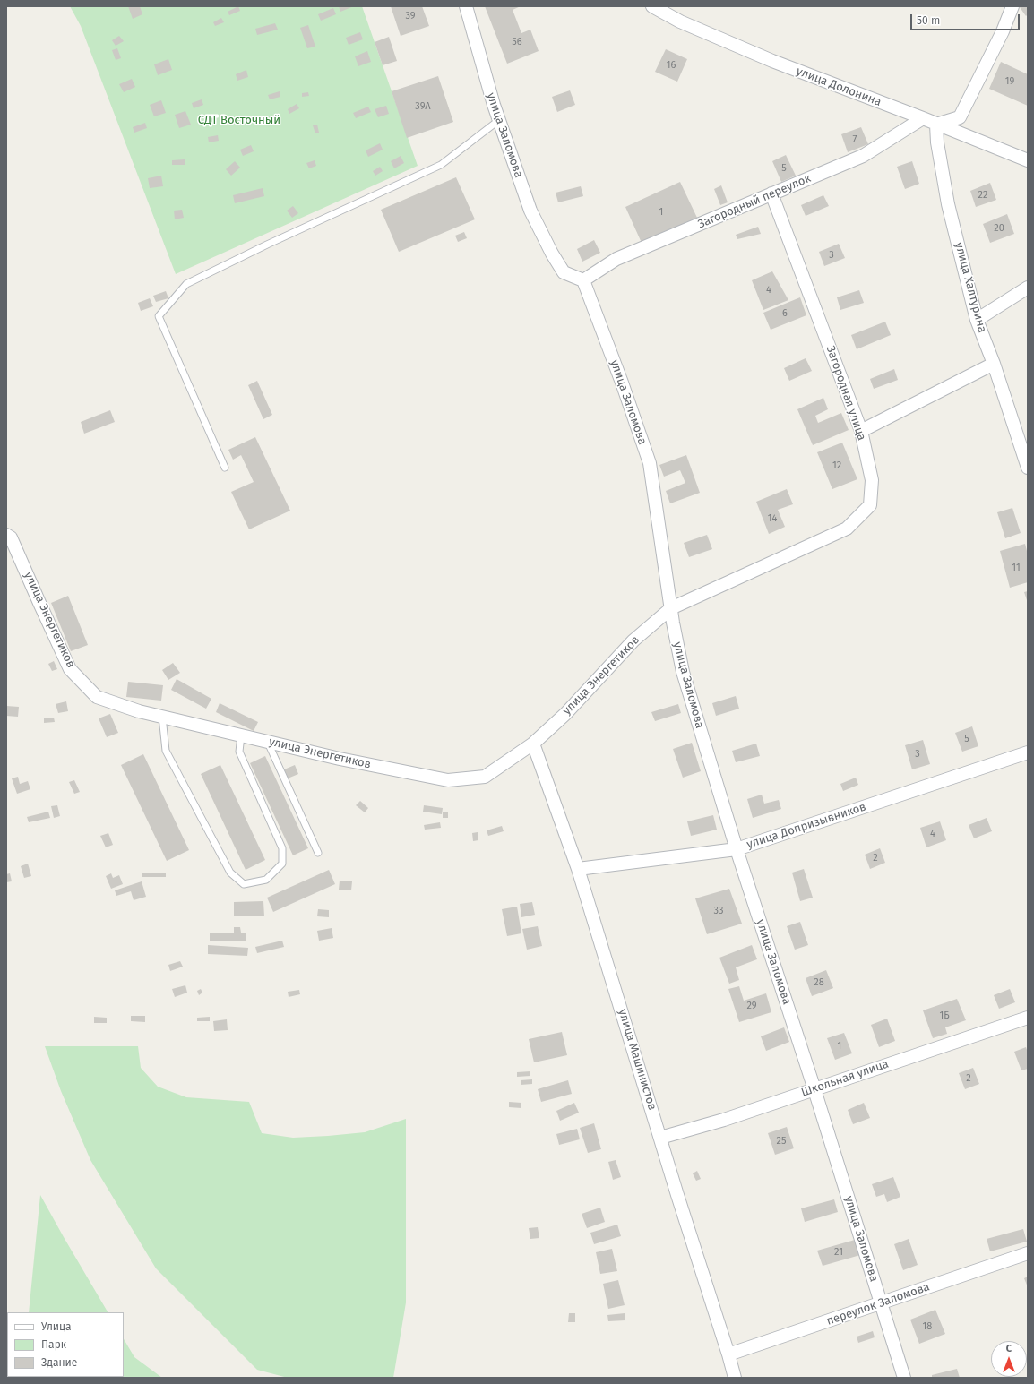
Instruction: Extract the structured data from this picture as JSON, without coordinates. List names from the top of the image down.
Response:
{
  "streets": {
    "street": [
      "улица Долонина",
      "улица Заломова",
      "Загородный переулок",
      "улица Халтурина",
      "Загородная улица",
      "улица Энергетиков",
      "улица Допризывников",
      "улица Машинистов",
      "Школьная улица",
      "переулок Заломова"
    ]
  },
  "crossings": [
    ["улица Долонина", "Загородный переулок"],
    ["улица Долонина", "улица Халтурина"],
    ["улица Заломова", "Загородный переулок"],
    ["улица Заломова", "Загородная улица"],
    ["улица Заломова", "улица Энергетиков"],
    ["улица Заломова", "улица Допризывников"],
    ["улица Заломова", "Школьная улица"],
    ["улица Заломова", "переулок Заломова"],
    ["Загородный переулок", "Загородная улица"],
    ["Загородная улица", "улица Энергетиков"],
    ["улица Энергетиков", "улица Машинистов"],
    ["улица Допризывников", "улица Машинистов"],
    ["улица Машинистов", "Школьная улица"],
    ["улица Машинистов", "переулок Заломова"]
  ],
  "parks": ["СДТ Восточный"],
  "house_numbers": [
    "39",
    "56",
    "16",
    "19",
    "39А",
    "7",
    "5",
    "22",
    "1",
    "20",
    "3",
    "4",
    "6",
    "12",
    "14",
    "11",
    "5",
    "3",
    "4",
    "2",
    "33",
    "28",
    "29",
    "1Б",
    "1",
    "2",
    "25",
    "21",
    "18"
  ],
  "legend": ["Улица", "Парк", "Здание"],
  "scale_bar": "50 m",
  "north": "top"
}
